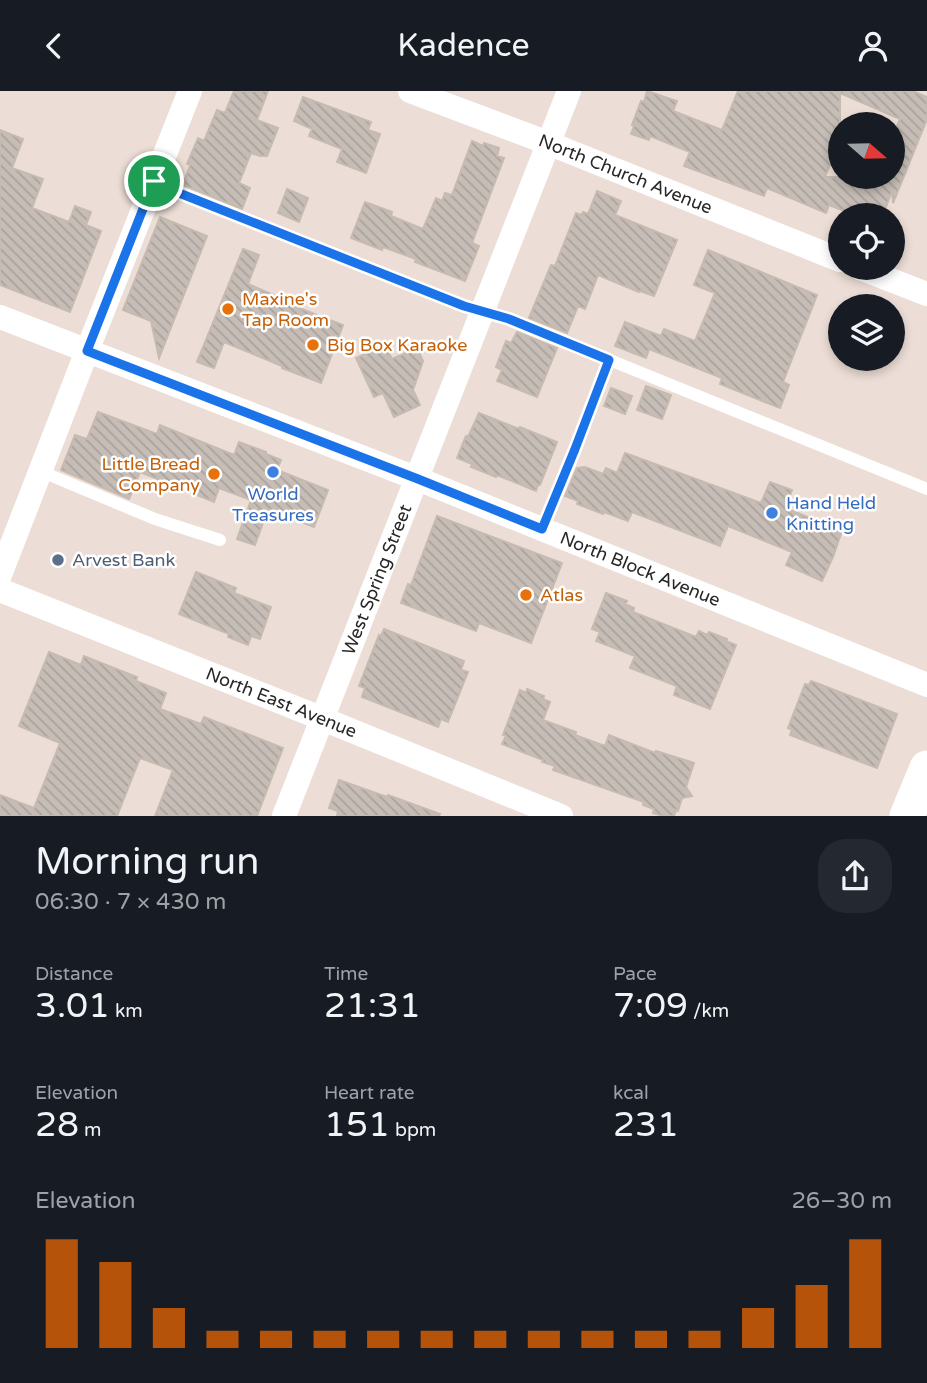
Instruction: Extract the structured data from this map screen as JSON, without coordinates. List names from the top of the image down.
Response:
{
  "streets": {
    "street": [
      "North Church Avenue",
      "North Block Avenue",
      "West Spring Street",
      "North East Avenue"
    ]
  },
  "crossings": [
    ["North Church Avenue", "West Spring Street"],
    ["North Block Avenue", "West Spring Street"],
    ["West Spring Street", "North East Avenue"]
  ],
  "places": [
    "Maxine's Tap Room",
    "Big Box Karaoke",
    "World Treasures",
    "Little Bread Company",
    "Hand Held Knitting",
    "Arvest Bank",
    "Atlas"
  ],
  "north": "right",
  "page": {
    "header": "Kadence",
    "heading": ["Morning run", "06:30 · 7 × 430 m"],
    "stats": [
      ["Distance", "3.01 km"],
      ["Time", "21:31"],
      ["Pace", "7:09 /km"],
      ["Elevation", "28 m"],
      ["Heart rate", "151 bpm"],
      ["kcal", "231"]
    ],
    "chart": ["Elevation", "26–30 m"]
  }
}
